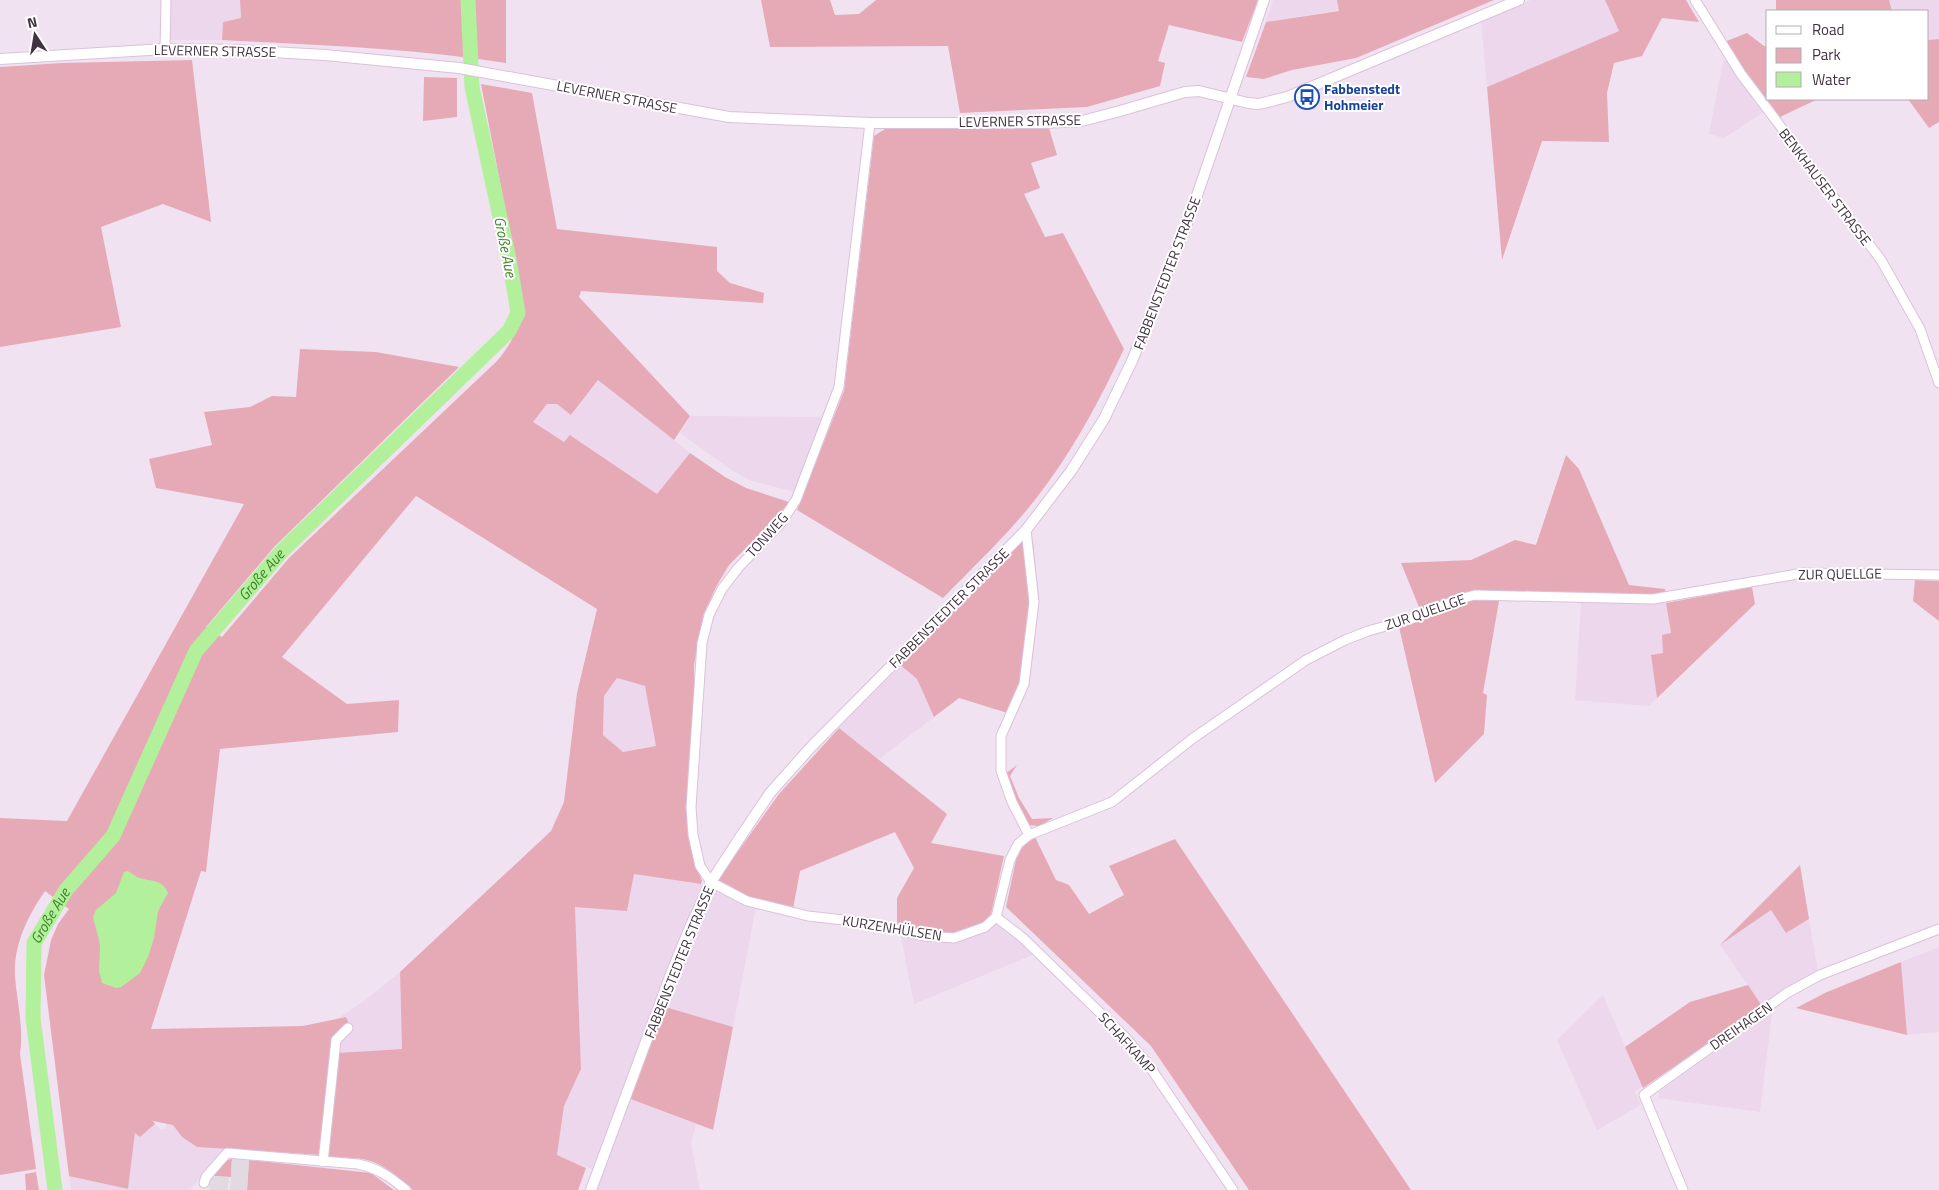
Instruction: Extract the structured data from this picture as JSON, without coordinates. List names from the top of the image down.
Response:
{
  "streets": {
    "street": [
      "LEVERNER STRASSE",
      "BENKHAUSER STRASSE",
      "FABBENSTEDTER STRASSE",
      "TONWEG",
      "ZUR QUELLGE",
      "KURZENHÜLSEN",
      "DREIHAGEN",
      "SCHAFKAMP"
    ]
  },
  "crossings": [
    ["LEVERNER STRASSE", "FABBENSTEDTER STRASSE"],
    ["LEVERNER STRASSE", "TONWEG"],
    ["FABBENSTEDTER STRASSE", "TONWEG"],
    ["FABBENSTEDTER STRASSE", "KURZENHÜLSEN"],
    ["TONWEG", "KURZENHÜLSEN"],
    ["KURZENHÜLSEN", "SCHAFKAMP"]
  ],
  "water": ["Große Aue"],
  "places": {
    "bus stop": ["Fabbenstedt Hohmeier"]
  },
  "legend": ["Road", "Park", "Water"],
  "north": "top"
}
